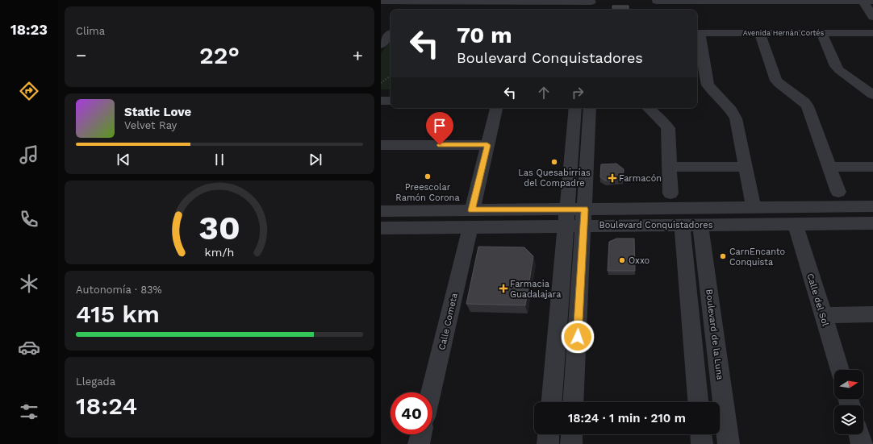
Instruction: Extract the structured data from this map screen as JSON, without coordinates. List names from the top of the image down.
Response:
{
  "streets": {
    "street": [
      "Avenida Hernán Cortés",
      "Boulevard Conquistadores",
      "Calle del Sol",
      "Calle Cometa",
      "Boulevard de la Luna"
    ]
  },
  "crossings": [
    ["Boulevard Conquistadores", "Calle del Sol"],
    ["Boulevard Conquistadores", "Calle Cometa"],
    ["Boulevard Conquistadores", "Boulevard de la Luna"]
  ],
  "places": {
    "other": [
      "Las Quesabirrias del Compadre",
      "Preescolar Ramón Corona",
      "CarnEncanto Conquista",
      "Oxxo"
    ],
    "health": ["Farmacón", "Farmacia Guadalajara"]
  },
  "north": "right",
  "page": {
    "tabs": "18:23",
    "tile": [
      "Clima",
      ["Autonomía · 83%", "415 km"],
      ["Llegada", "18:24"]
    ],
    "turn": ["70 m", "Boulevard Conquistadores"],
    "heat": ["−", "22°", "+"],
    "song": ["Static Love", "Velvet Ray"],
    "limit": "40",
    "trip": "18:24 · 1 min · 210 m",
    "gauge": ["30", "km/h"]
  }
}
